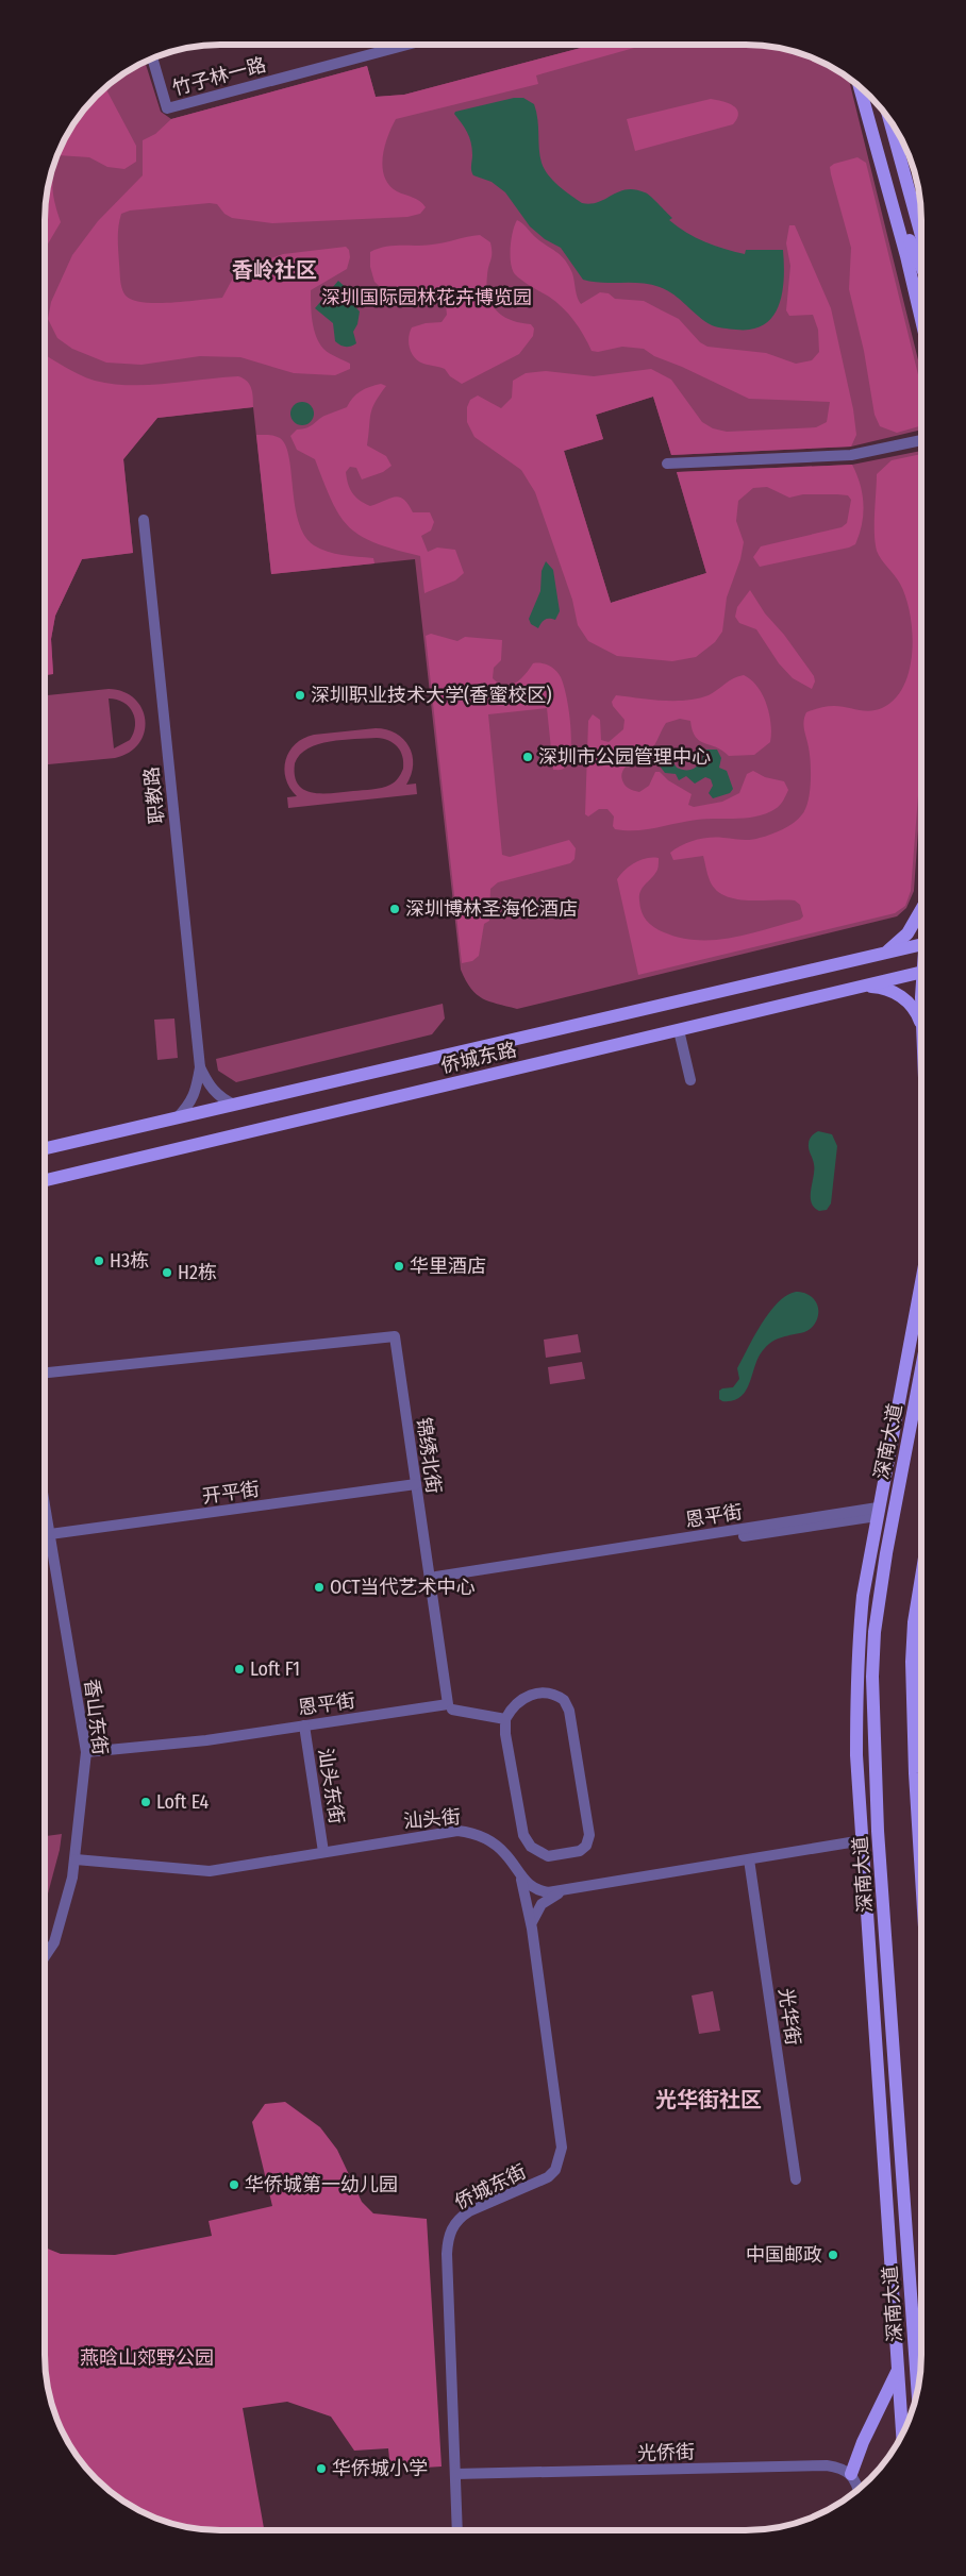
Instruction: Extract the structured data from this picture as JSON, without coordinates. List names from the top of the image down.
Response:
{
  "streets": {
    "main road": ["侨城东路", "深南大道"],
    "street": [
      "竹子林一路",
      "职教路",
      "锦绣北街",
      "开平街",
      "恩平街",
      "香山东街",
      "汕头东街",
      "汕头街",
      "光华街",
      "侨城东街",
      "光侨街"
    ]
  },
  "crossings": [
    ["职教路", "侨城东路"],
    ["锦绣北街", "开平街"],
    ["锦绣北街", "恩平街"],
    ["开平街", "香山东街"],
    ["恩平街", "香山东街"],
    ["恩平街", "汕头东街"],
    ["香山东街", "汕头街"],
    ["汕头东街", "汕头街"],
    ["汕头街", "光华街"],
    ["汕头街", "侨城东街"],
    ["侨城东街", "光侨街"]
  ],
  "districts": ["香岭社区", "光华街社区"],
  "parks": ["深圳国际园林花卉博览园", "燕晗山郊野公园"],
  "places": [
    "深圳职业技术大学(香蜜校区)",
    "深圳市公园管理中心",
    "深圳博林圣海伦酒店",
    "H3栋",
    "华里酒店",
    "H2栋",
    "OCT当代艺术中心",
    "Loft F1",
    "Loft E4",
    "华侨城第一幼儿园",
    "中国邮政",
    "华侨城小学"
  ]
}
